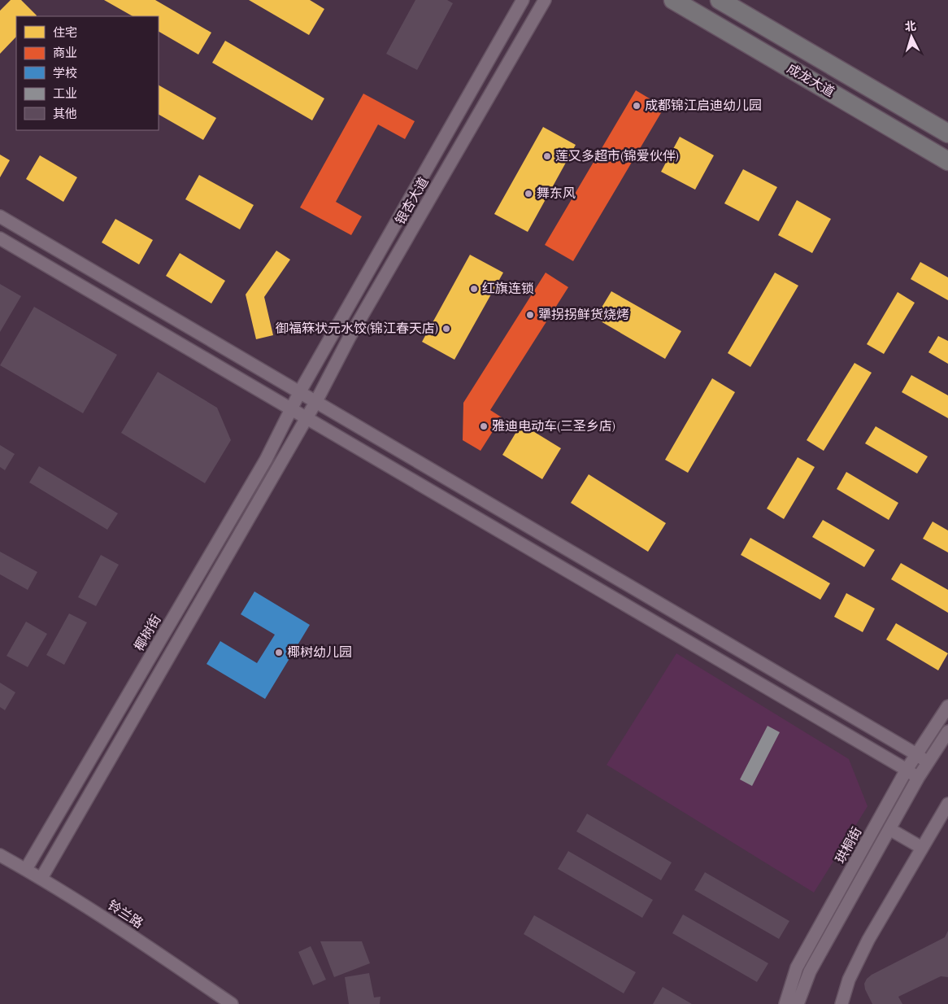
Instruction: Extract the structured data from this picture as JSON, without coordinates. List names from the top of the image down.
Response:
{
  "streets": {
    "highway": ["成龙大道"],
    "street": [
      "银杏大道",
      "椰树街",
      "珙桐街",
      "铃兰路"
    ]
  },
  "crossings": [
    ["银杏大道", "椰树街"],
    ["椰树街", "铃兰路"]
  ],
  "places": [
    "成都锦江启迪幼儿园",
    "莲又多超市(锦爱伙伴)",
    "舞东风",
    "红旗连锁",
    "犟拐拐鲜货烧烤",
    "御福箖状元水饺(锦江春天店)",
    "雅迪电动车(三圣乡店)",
    "椰树幼儿园"
  ],
  "legend": [
    "住宅",
    "商业",
    "学校",
    "工业",
    "其他"
  ],
  "north": "top"
}
